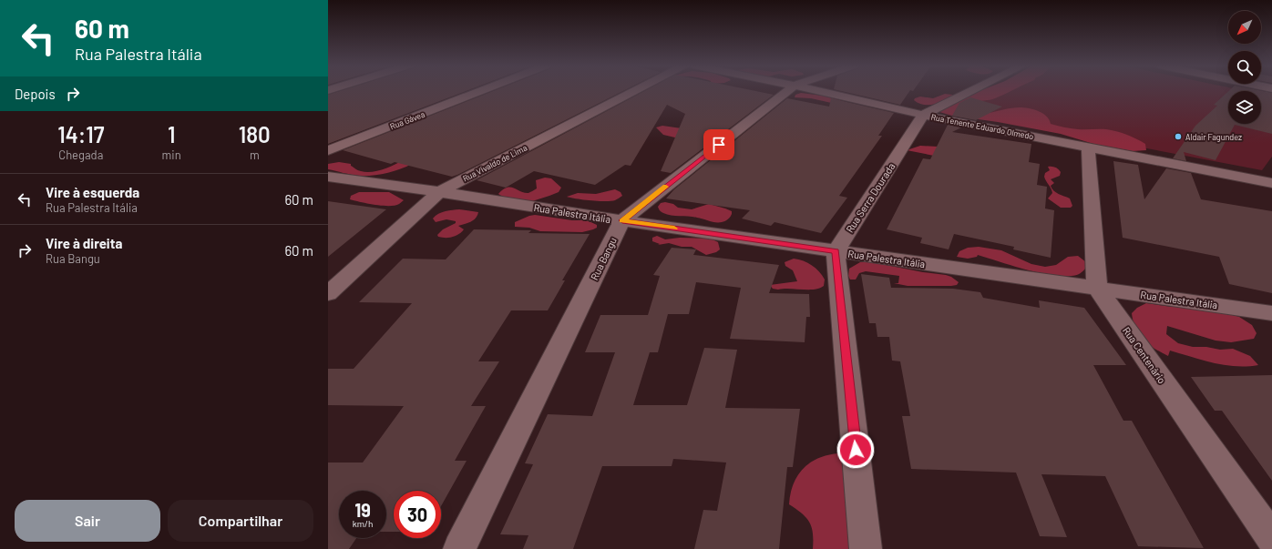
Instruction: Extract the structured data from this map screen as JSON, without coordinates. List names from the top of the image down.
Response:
{
  "streets": {
    "street": [
      "Rua Gávea",
      "Rua Tenente Eduardo Olmedo",
      "Rua Vivaldo de Lima",
      "Rua Serra Dourada",
      "Rua Palestra Itália",
      "Rua Bangu",
      "Rua Centenário"
    ]
  },
  "crossings": [
    ["Rua Tenente Eduardo Olmedo", "Rua Serra Dourada"],
    ["Rua Vivaldo de Lima", "Rua Palestra Itália"],
    ["Rua Serra Dourada", "Rua Palestra Itália"],
    ["Rua Palestra Itália", "Rua Bangu"],
    ["Rua Palestra Itália", "Rua Centenário"]
  ],
  "places": ["Aldair Fagundez"],
  "north": "bottom left",
  "page": {
    "turn": ["60 m", "Rua Palestra Itália"],
    "then": "Depois",
    "eta": [
      "14:17",
      "Chegada",
      "1",
      "min",
      "180",
      "m"
    ],
    "list": [
      {
        "name": "Vire à esquerda",
        "note": "Rua Palestra Itália",
        "value": "60 m"
      },
      {
        "name": "Vire à direita",
        "note": "Rua Bangu",
        "value": "60 m"
      }
    ],
    "speed": "19 km/h",
    "limit": "30",
    "buttons": ["Sair", "Compartilhar"]
  }
}
